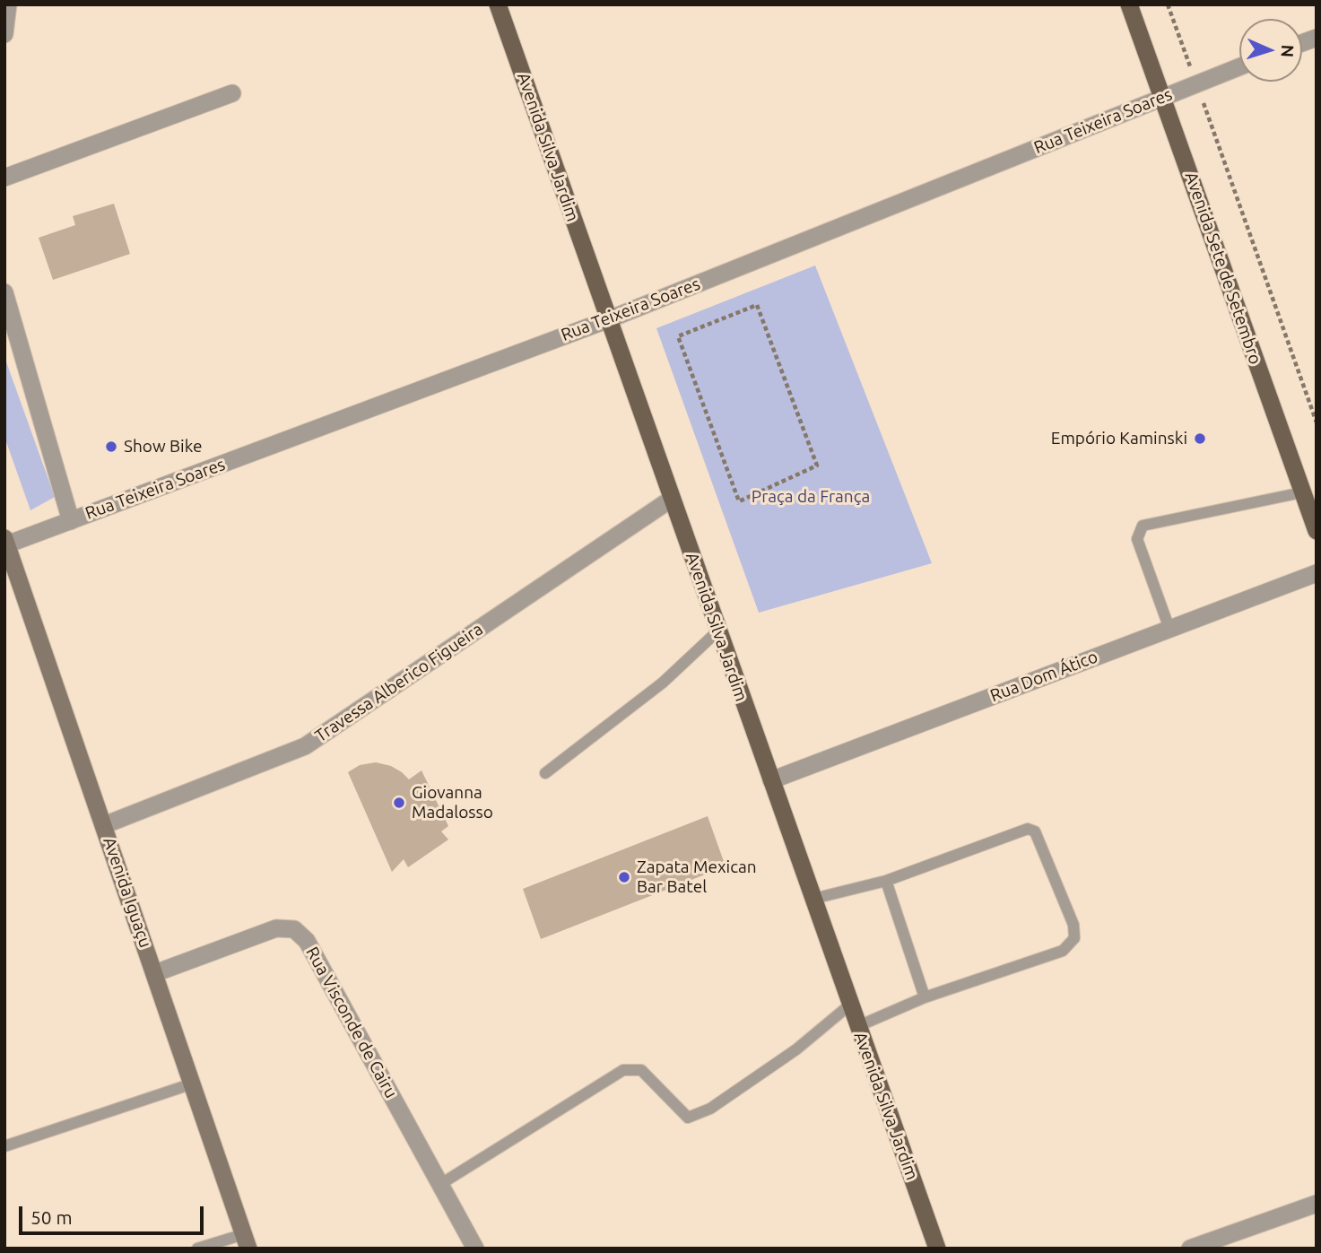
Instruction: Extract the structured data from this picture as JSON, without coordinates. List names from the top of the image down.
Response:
{
  "streets": {
    "main road": ["Avenida Silva Jardim", "Avenida Sete de Setembro", "Avenida Iguaçu"],
    "street": [
      "Rua Teixeira Soares",
      "Rua Dom Ático",
      "Travessa Alberico Figueira",
      "Rua Visconde de Cairu"
    ]
  },
  "crossings": [
    ["Rua Teixeira Soares", "Avenida Silva Jardim"],
    ["Rua Teixeira Soares", "Avenida Sete de Setembro"],
    ["Rua Teixeira Soares", "Avenida Iguaçu"],
    ["Avenida Silva Jardim", "Rua Dom Ático"],
    ["Avenida Silva Jardim", "Travessa Alberico Figueira"],
    ["Travessa Alberico Figueira", "Avenida Iguaçu"],
    ["Avenida Iguaçu", "Rua Visconde de Cairu"]
  ],
  "parks": ["Praça da França"],
  "places": [
    "Empório Kaminski",
    "Show Bike",
    "Giovanna Madalosso",
    "Zapata Mexican Bar Batel"
  ],
  "scale_bar": "50 m",
  "north": "right"
}
